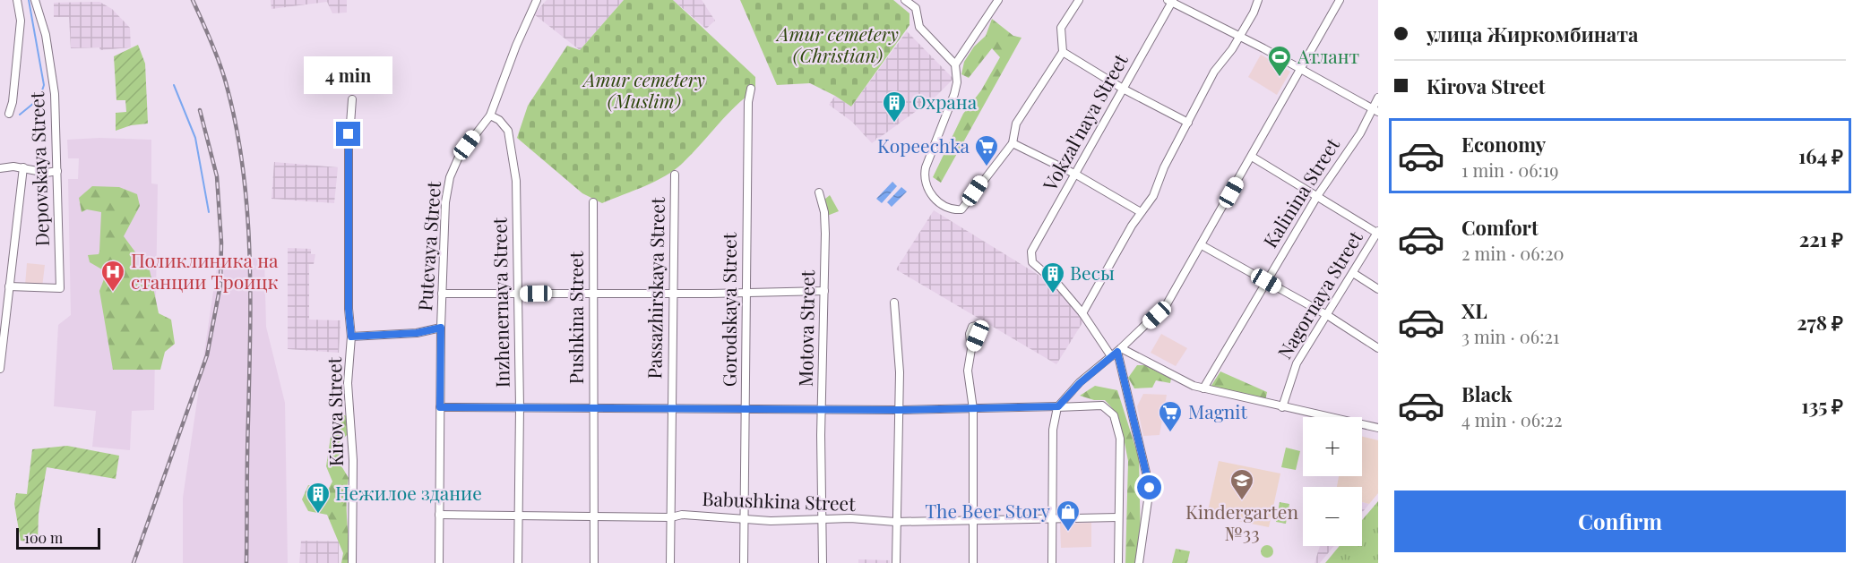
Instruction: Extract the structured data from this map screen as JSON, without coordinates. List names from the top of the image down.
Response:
{
  "streets": {
    "street": [
      "Vokzal'naya Street",
      "Depovskaya Street",
      "Kalinina Street",
      "Putevaya Street",
      "Passazhirskaya Street",
      "Nagornaya Street",
      "Inzhenernaya Street",
      "Gorodskaya Street",
      "Pushkina Street",
      "Motova Street",
      "Kirova Street",
      "Babushkina Street"
    ]
  },
  "crossings": [
    ["Putevaya Street", "Inzhenernaya Street"],
    ["Putevaya Street", "Kirova Street"],
    ["Putevaya Street", "Babushkina Street"],
    ["Passazhirskaya Street", "Babushkina Street"],
    ["Inzhenernaya Street", "Babushkina Street"],
    ["Gorodskaya Street", "Babushkina Street"],
    ["Pushkina Street", "Babushkina Street"],
    ["Motova Street", "Babushkina Street"]
  ],
  "parks": ["Amur cemetery (Christian)", "Amur cemetery (Muslim)"],
  "places": {
    "sports": ["Атлант"],
    "building": ["Охрана", "Весы", "Нежилое здание"],
    "supermarket": ["Kopeechka", "Magnit"],
    "hospital": ["Поликлиника на станции Троицк"],
    "school or university": ["Kindergarten №33"],
    "shop": ["The Beer Story"]
  },
  "scale_bar": "100 m",
  "page": {
    "banner": ["улица Жиркомбината", "Kirova Street"],
    "bubble": "4 min",
    "list": [
      {
        "name": "Economy",
        "note": "1 min · 06:19",
        "value": "164 ₽"
      },
      {
        "name": "Comfort",
        "note": "2 min · 06:20",
        "value": "221 ₽"
      },
      {
        "name": "XL",
        "note": "3 min · 06:21",
        "value": "278 ₽"
      },
      {
        "name": "Black",
        "note": "4 min · 06:22",
        "value": "135 ₽"
      }
    ],
    "map_buttons": ["+", "−"],
    "buttons": "Confirm",
    "scale": "100 m"
  }
}
